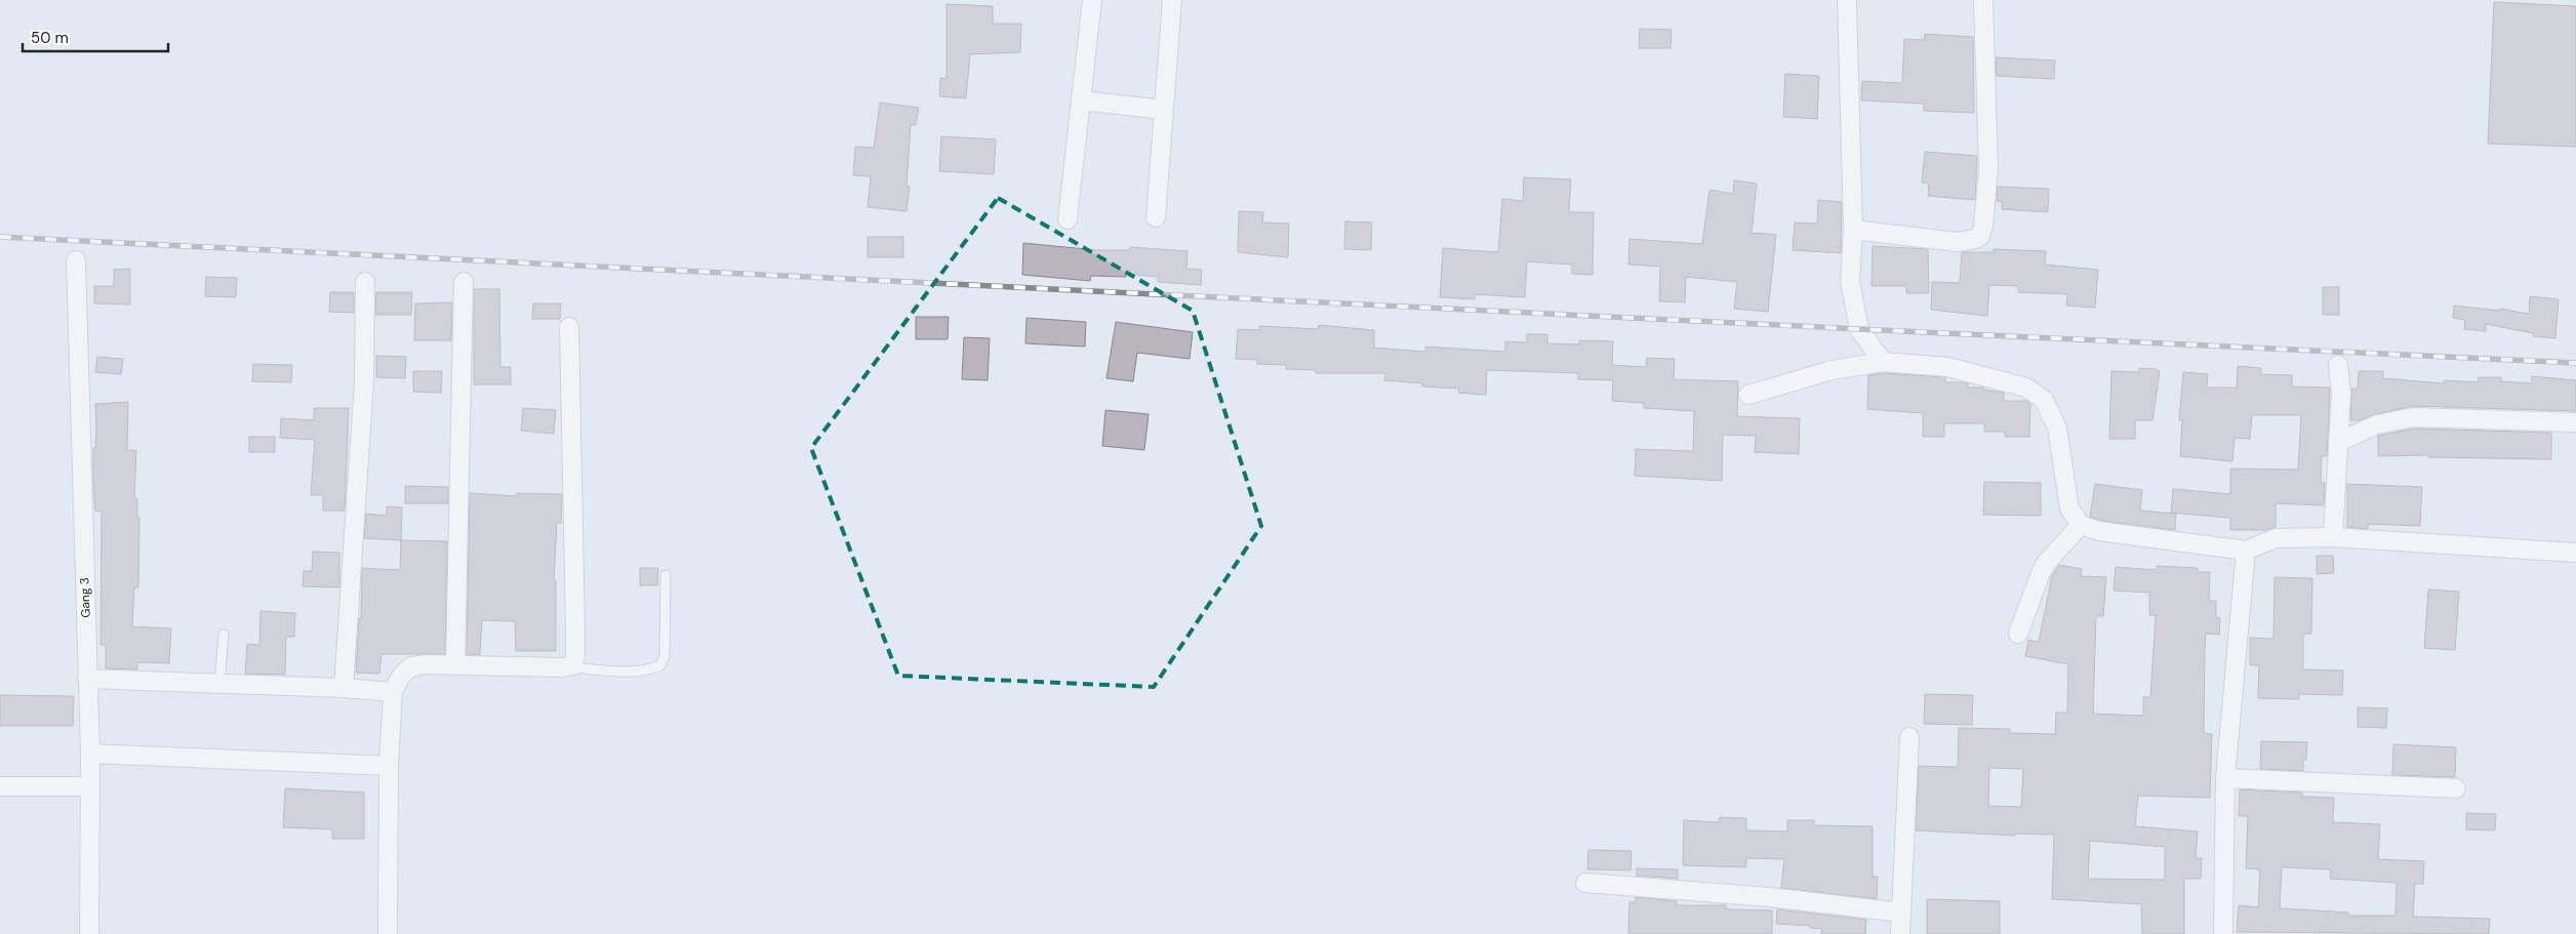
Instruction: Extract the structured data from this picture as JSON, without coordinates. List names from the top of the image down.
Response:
{
  "streets": {
    "street": ["Gang 3"]
  },
  "scale_bar": "50 m"
}
